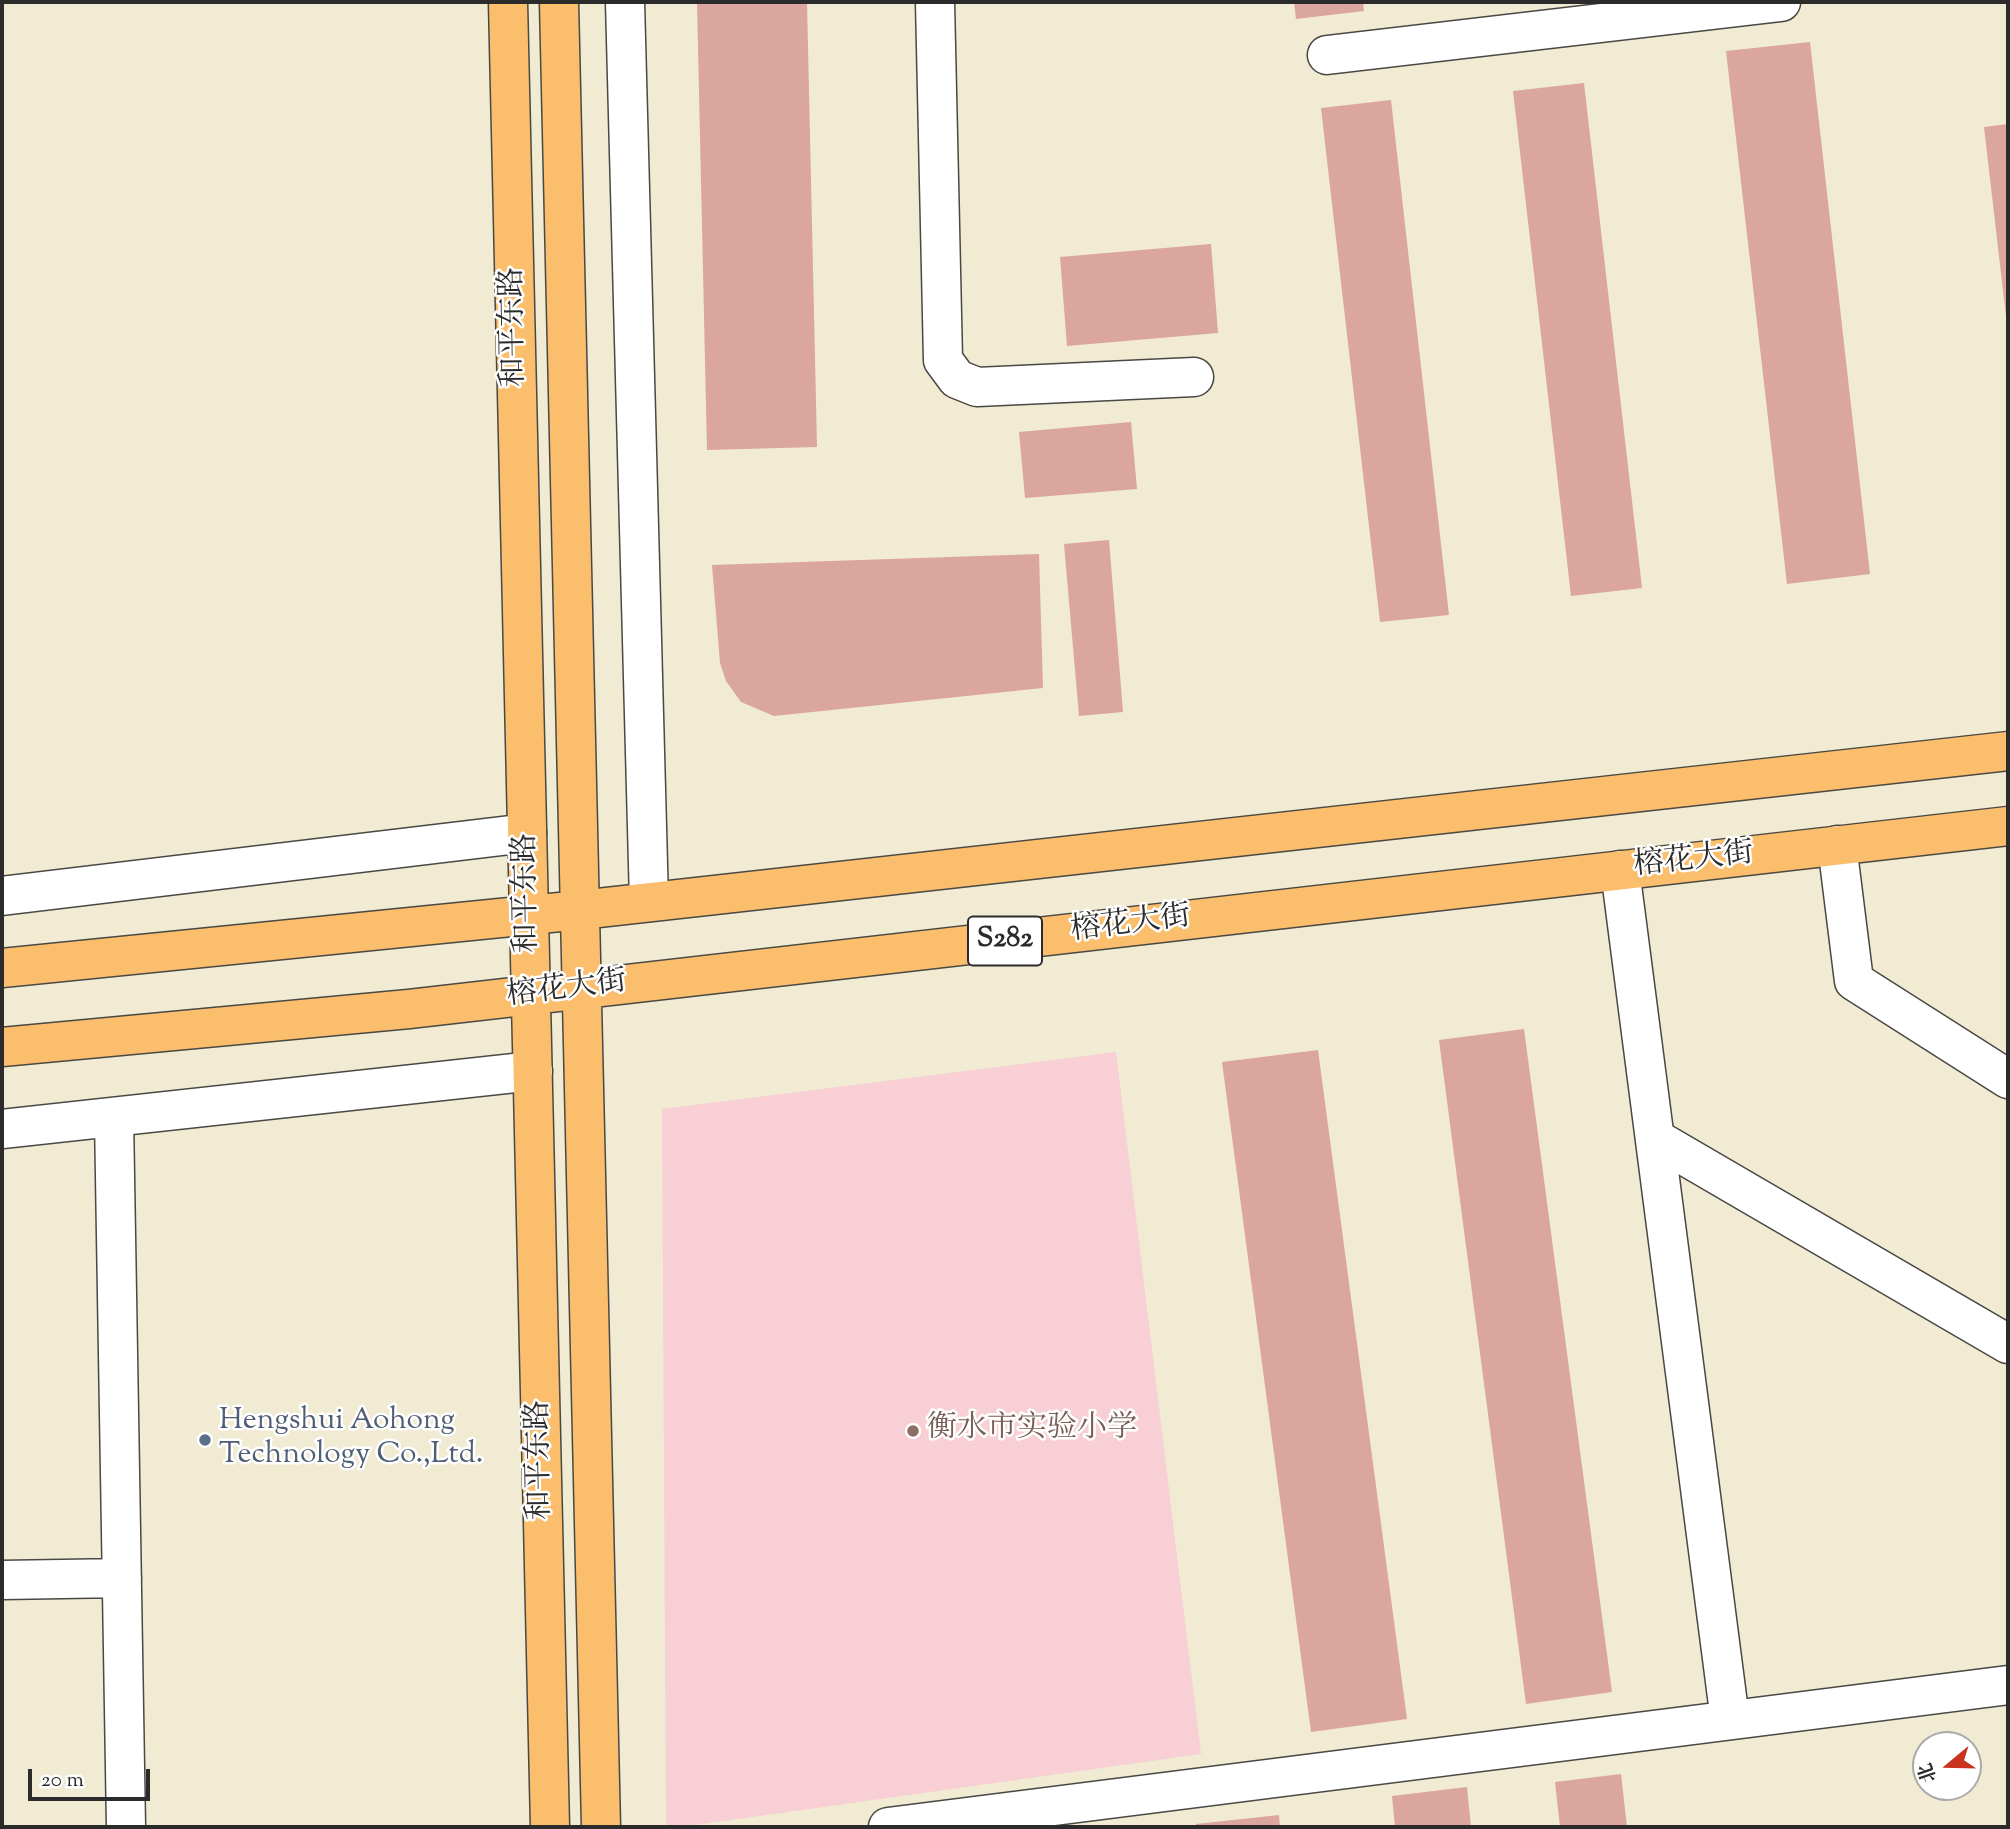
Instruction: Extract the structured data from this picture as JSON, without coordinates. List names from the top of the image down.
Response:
{
  "streets": {
    "main road": ["和平东路", "榕花大街", "S282"]
  },
  "crossings": [
    ["和平东路", "榕花大街"]
  ],
  "places": ["衡水市实验小学", "Hengshui Aohong Technology Co.,Ltd."],
  "scale_bar": "20 m",
  "north": "left"
}
